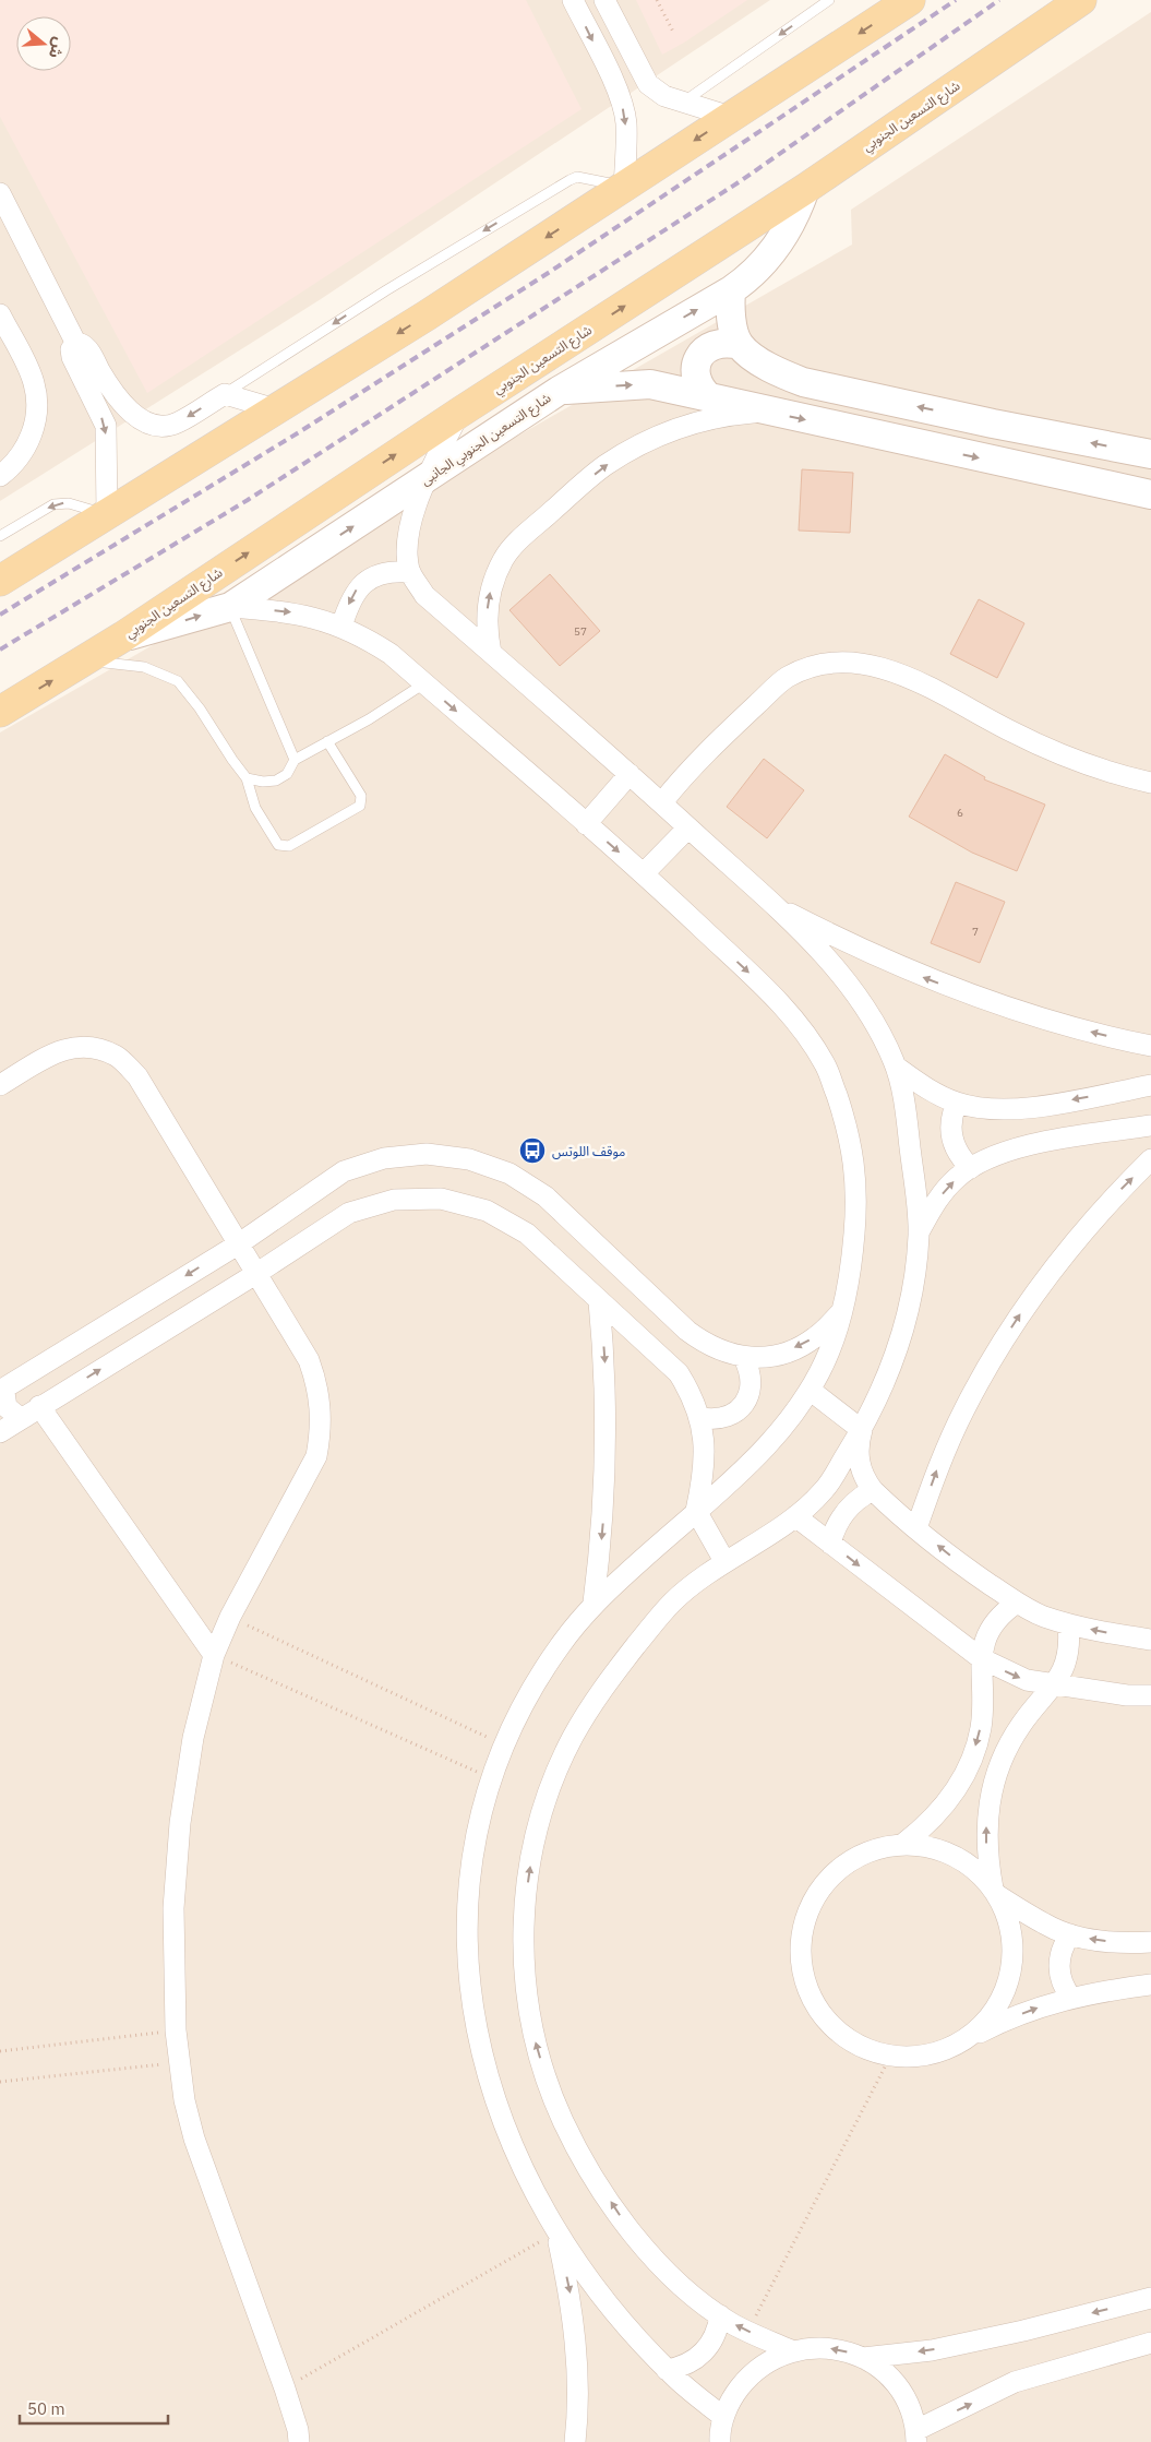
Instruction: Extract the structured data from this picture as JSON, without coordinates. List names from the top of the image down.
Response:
{
  "streets": {
    "main road": ["شارع التسعين الجنوبي"],
    "street": ["شارع التسعين الجنوبي الجانبى"]
  },
  "crossings": [
    ["شارع التسعين الجنوبي", "شارع التسعين الجنوبي الجانبى"]
  ],
  "one_way": ["شارع التسعين الجنوبي الجانبى"],
  "places": {
    "bus stop": ["موقف اللوتس"]
  },
  "house_numbers": ["57", "6", "7"],
  "scale_bar": "50 m",
  "north": "right"
}
